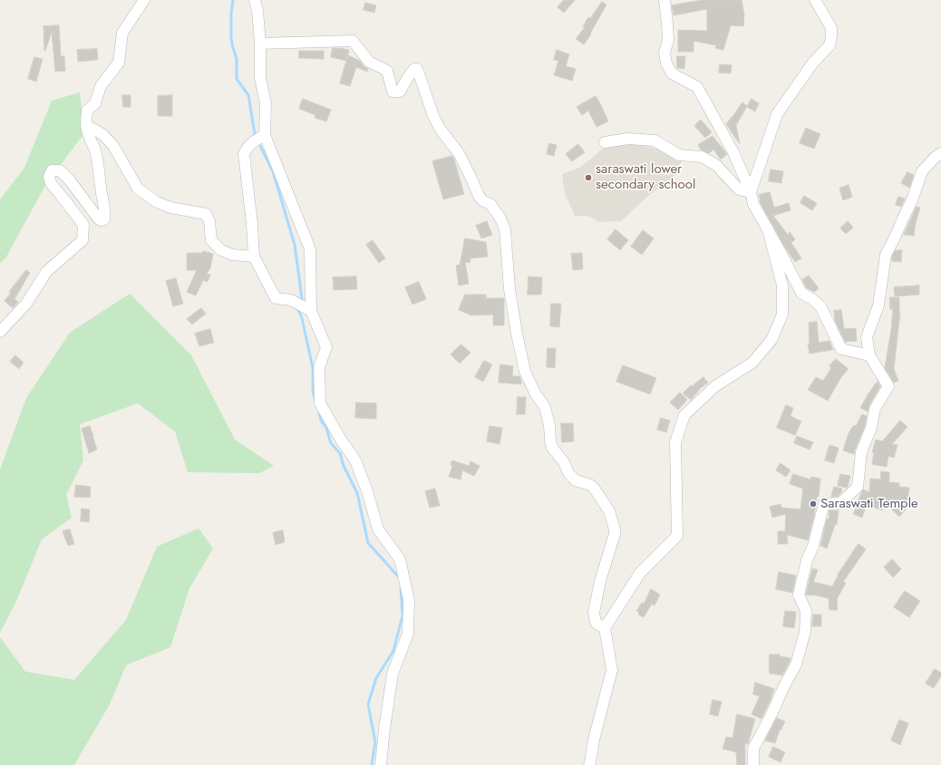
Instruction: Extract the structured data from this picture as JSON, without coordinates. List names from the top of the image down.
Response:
{
  "places": ["saraswati lower secondary school", "Saraswati Temple"]
}
